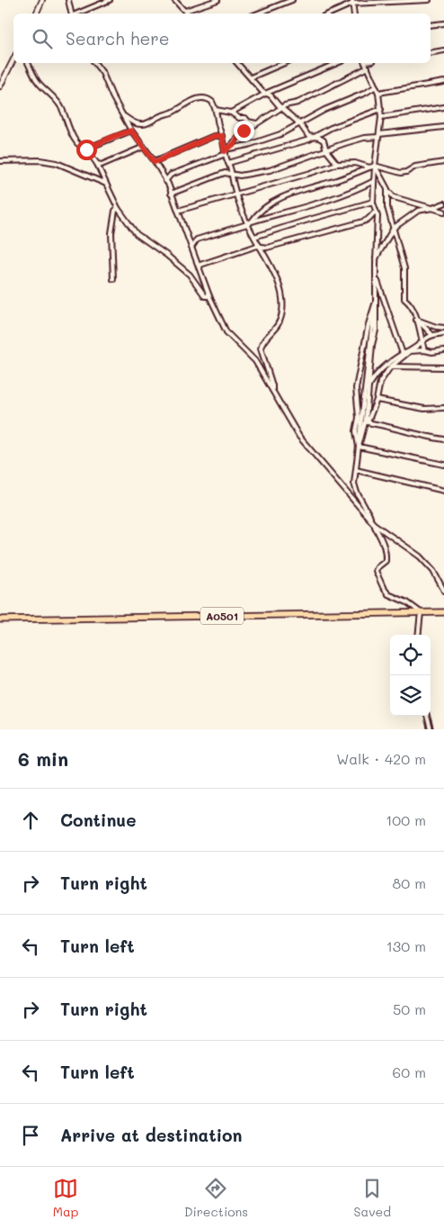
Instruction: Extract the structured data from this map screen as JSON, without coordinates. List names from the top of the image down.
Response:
{
  "streets": {
    "highway": ["A0501"]
  },
  "page": {
    "search": "Search here",
    "heading": ["6 min", "Walk · 420 m"],
    "list": [
      ["Continue", "100 m"],
      ["Turn right", "80 m"],
      ["Turn left", "130 m"],
      ["Turn right", "50 m"],
      ["Turn left", "60 m"],
      "Arrive at destination"
    ],
    "nav": ["Map", "Directions", "Saved"]
  }
}
